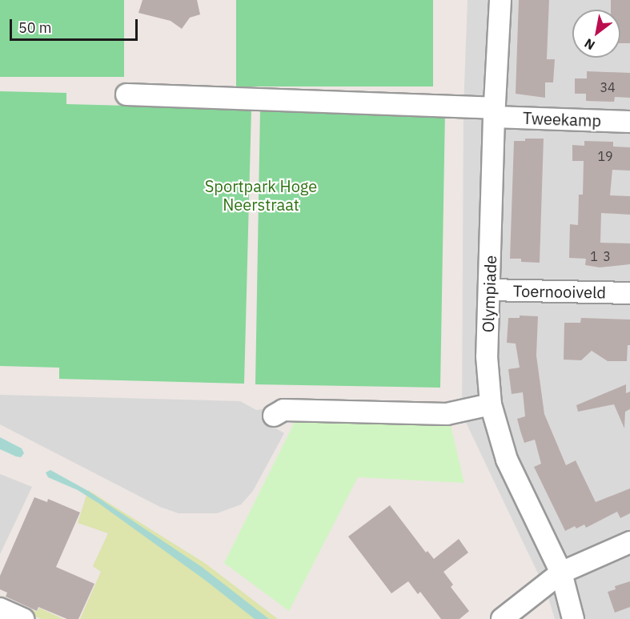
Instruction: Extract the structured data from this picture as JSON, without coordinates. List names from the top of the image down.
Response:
{
  "streets": {
    "street": ["Tweekamp", "Toernooiveld", "Olympiade"]
  },
  "crossings": [
    ["Tweekamp", "Olympiade"],
    ["Toernooiveld", "Olympiade"]
  ],
  "parks": ["Sportpark Hoge Neerstraat"],
  "house_numbers": [
    "34",
    "19",
    "1",
    "3"
  ],
  "scale_bar": "50 m",
  "north": "bottom left"
}
